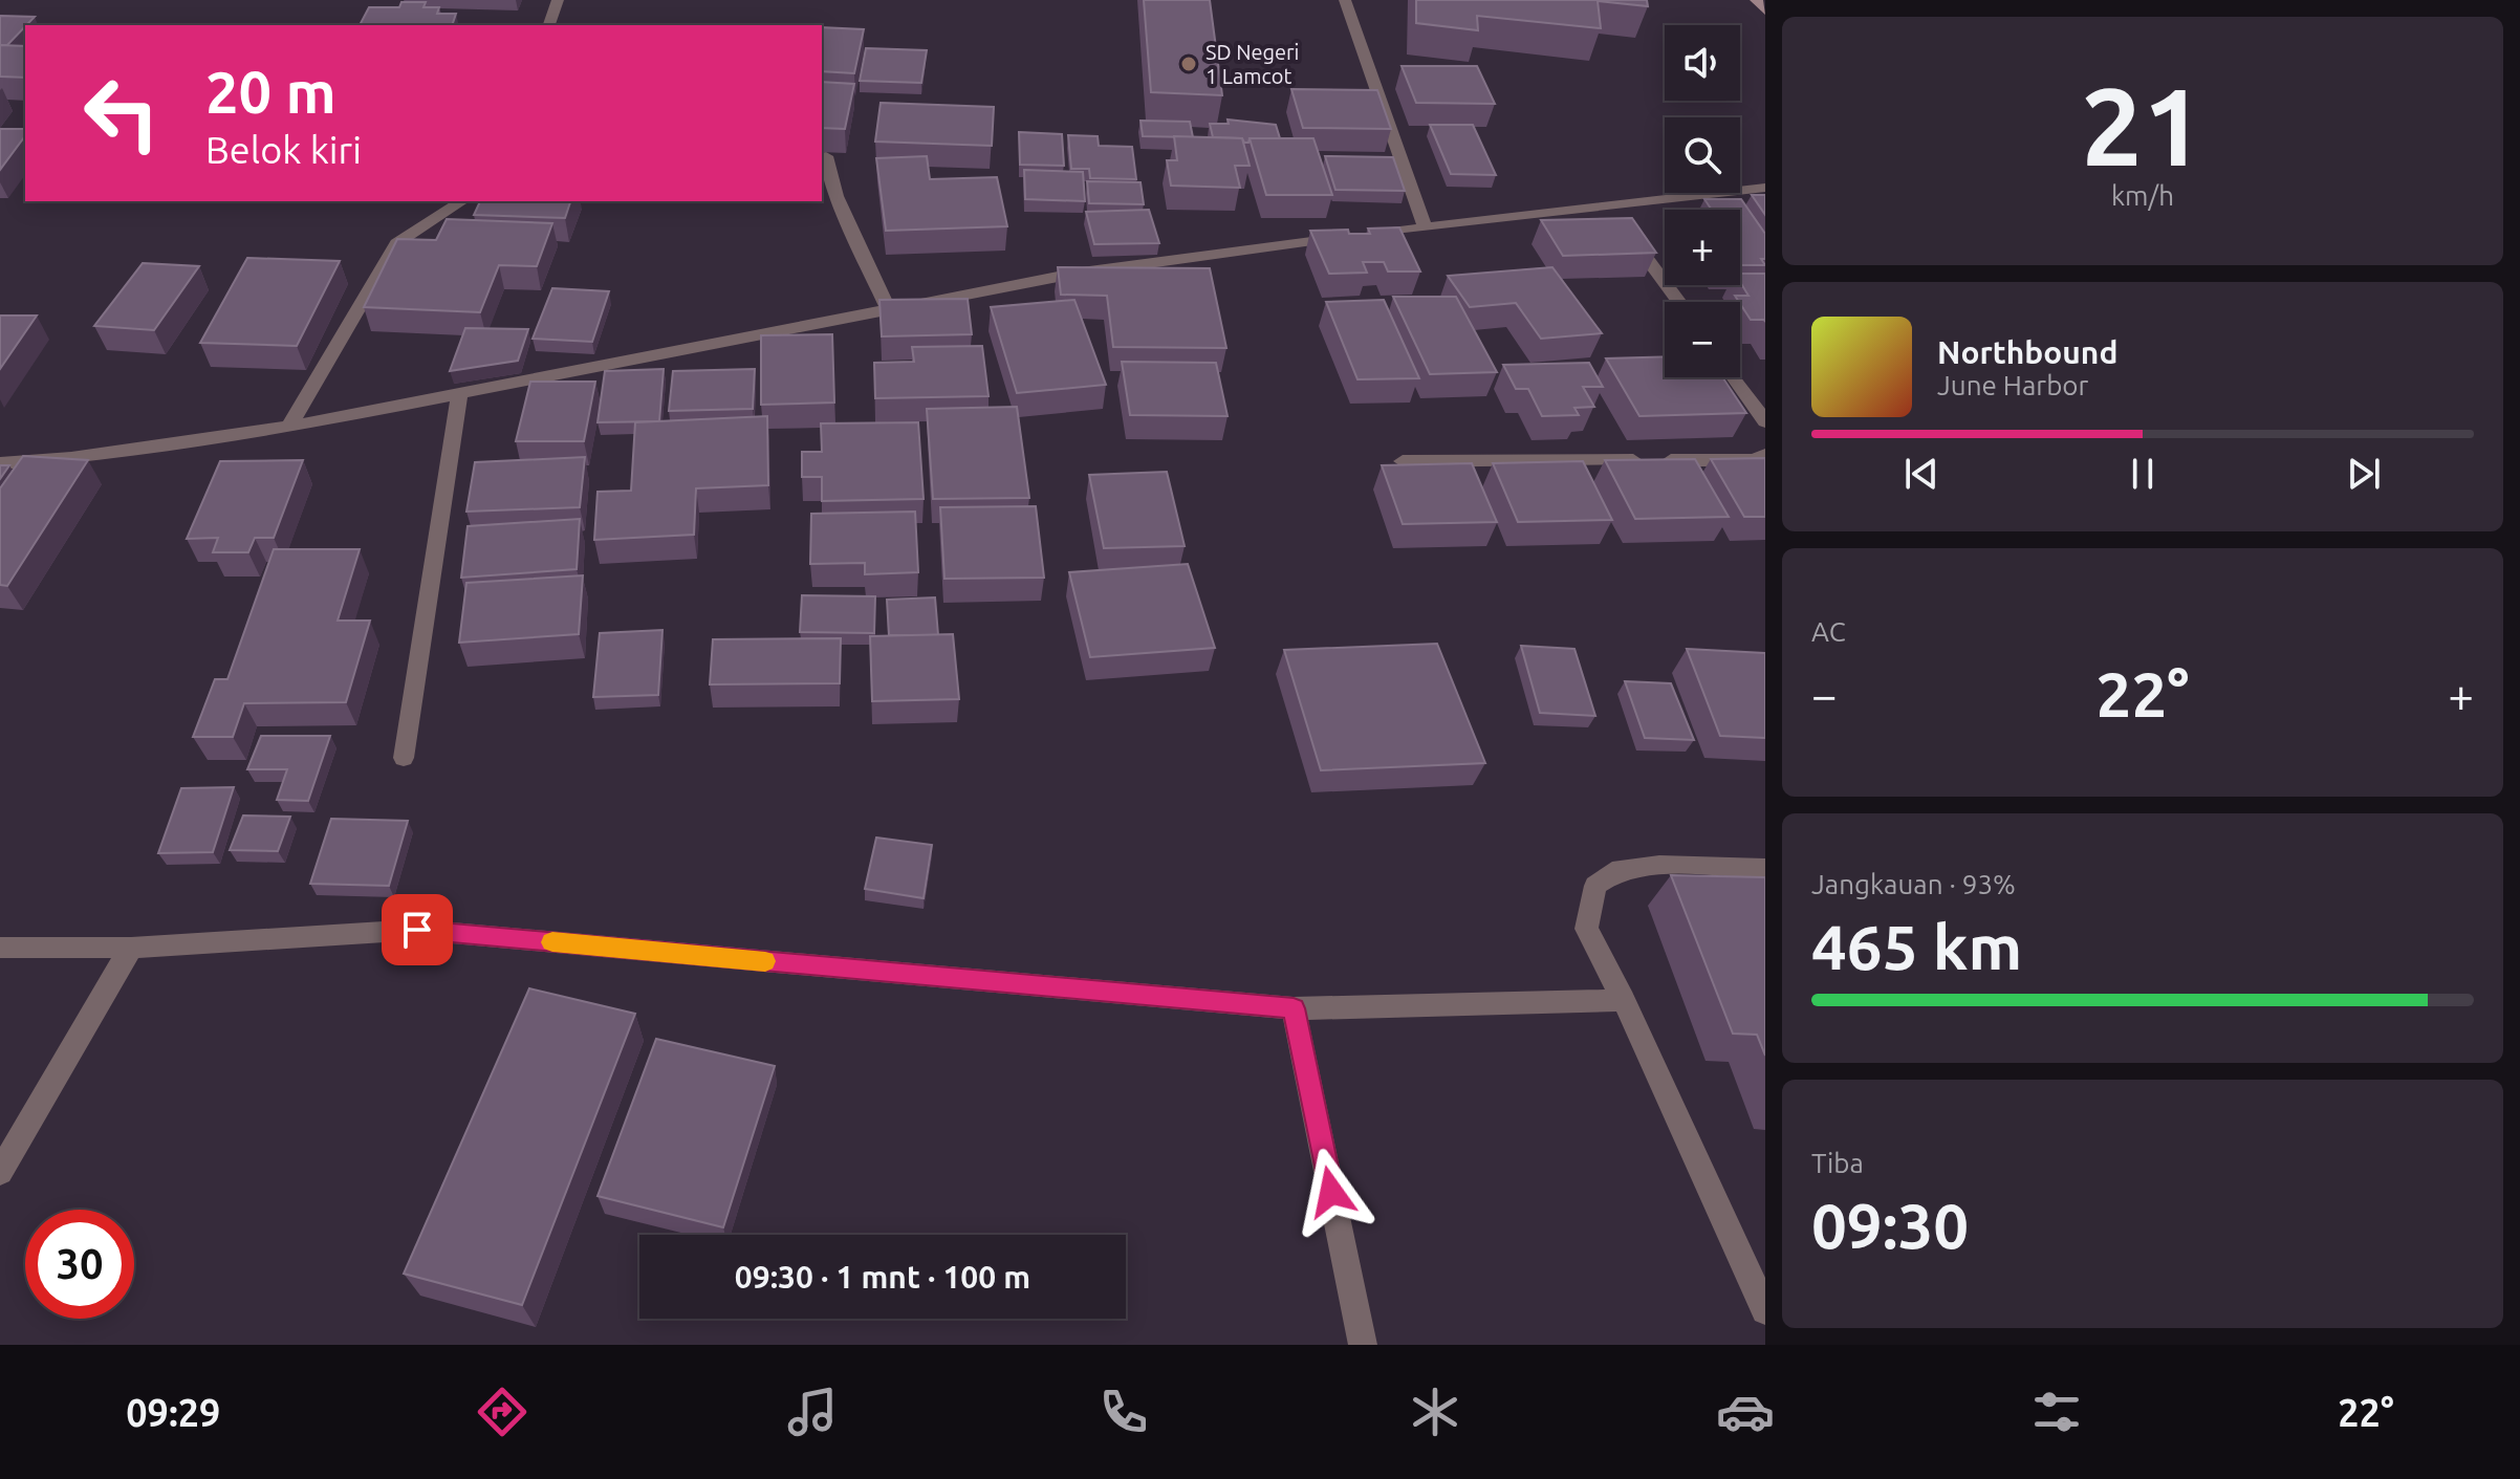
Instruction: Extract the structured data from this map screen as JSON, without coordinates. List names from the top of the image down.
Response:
{
  "places": ["SD Negeri 1 Lamcot"],
  "page": {
    "tile": [
      ["21", "km/h"],
      "AC",
      ["Jangkauan · 93%", "465 km"],
      ["Tiba", "09:30"]
    ],
    "map_buttons": ["+", "−"],
    "turn": ["20 m", "Belok kiri"],
    "song": ["Northbound", "June Harbor"],
    "heat": ["−", "22°", "+"],
    "limit": "30",
    "trip": "09:30 · 1 mnt · 100 m",
    "tabs": ["09:29", "22°"]
  }
}
